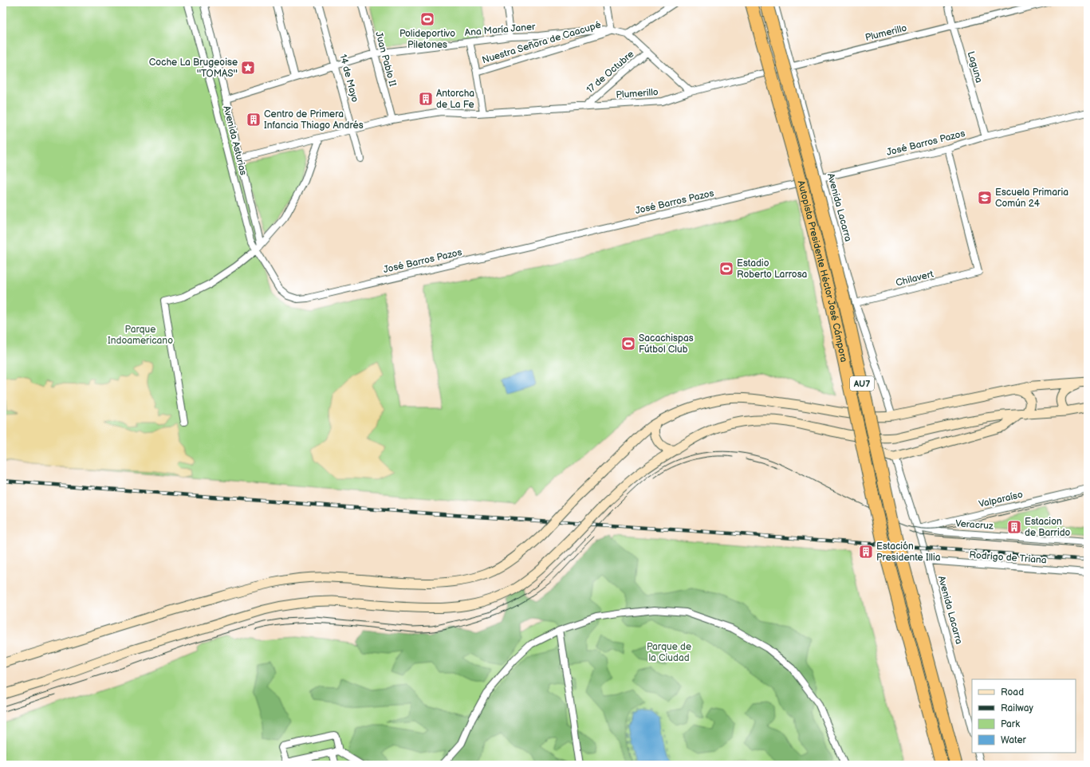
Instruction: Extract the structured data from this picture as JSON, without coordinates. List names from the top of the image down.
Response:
{
  "streets": {
    "highway": ["Autopista Presidente Héctor José Cámpora", "AU7"],
    "street": [
      "Ana María Janer",
      "Plumerillo",
      "Nuestra Señora de Caacupé",
      "Juan Pablo II",
      "Laguna",
      "17 de Octubre",
      "14 de Mayo",
      "Avenida Asturias",
      "José Barros Pazos",
      "Avenida Lacarra",
      "Chilavert",
      "Valparaíso",
      "Veracruz",
      "Rodrigo de Triana"
    ]
  },
  "crossings": [
    ["Ana María Janer", "Nuestra Señora de Caacupé"],
    ["Ana María Janer", "Juan Pablo II"],
    ["Ana María Janer", "14 de Mayo"],
    ["Ana María Janer", "Avenida Asturias"],
    ["Plumerillo", "Juan Pablo II"],
    ["Plumerillo", "Laguna"],
    ["Plumerillo", "17 de Octubre"],
    ["Plumerillo", "14 de Mayo"],
    ["Plumerillo", "Avenida Asturias"],
    ["Plumerillo", "Avenida Lacarra"],
    ["Laguna", "José Barros Pazos"],
    ["Avenida Asturias", "José Barros Pazos"],
    ["José Barros Pazos", "Avenida Lacarra"],
    ["José Barros Pazos", "Chilavert"],
    ["Avenida Lacarra", "Chilavert"],
    ["Avenida Lacarra", "Valparaíso"],
    ["Avenida Lacarra", "Veracruz"],
    ["Avenida Lacarra", "Rodrigo de Triana"],
    ["Valparaíso", "Veracruz"]
  ],
  "parks": ["Parque Indoamericano", "Parque de la Ciudad"],
  "places": {
    "sports": ["Polideportivo Piletones", "Estadio Roberto Larrosa", "Sacachispas Fútbol Club"],
    "place": ["Coche La Brugeoise ''TOMAS''"],
    "building": [
      "Antorcha de La Fe",
      "Centro de Primera Infancia Thiago Andrés",
      "Estacion de Barrido",
      "Estación Presidente Illia"
    ],
    "school or university": ["Escuela Primaria Común 24"]
  },
  "legend": [
    "Road",
    "Railway",
    "Park",
    "Water"
  ]
}
